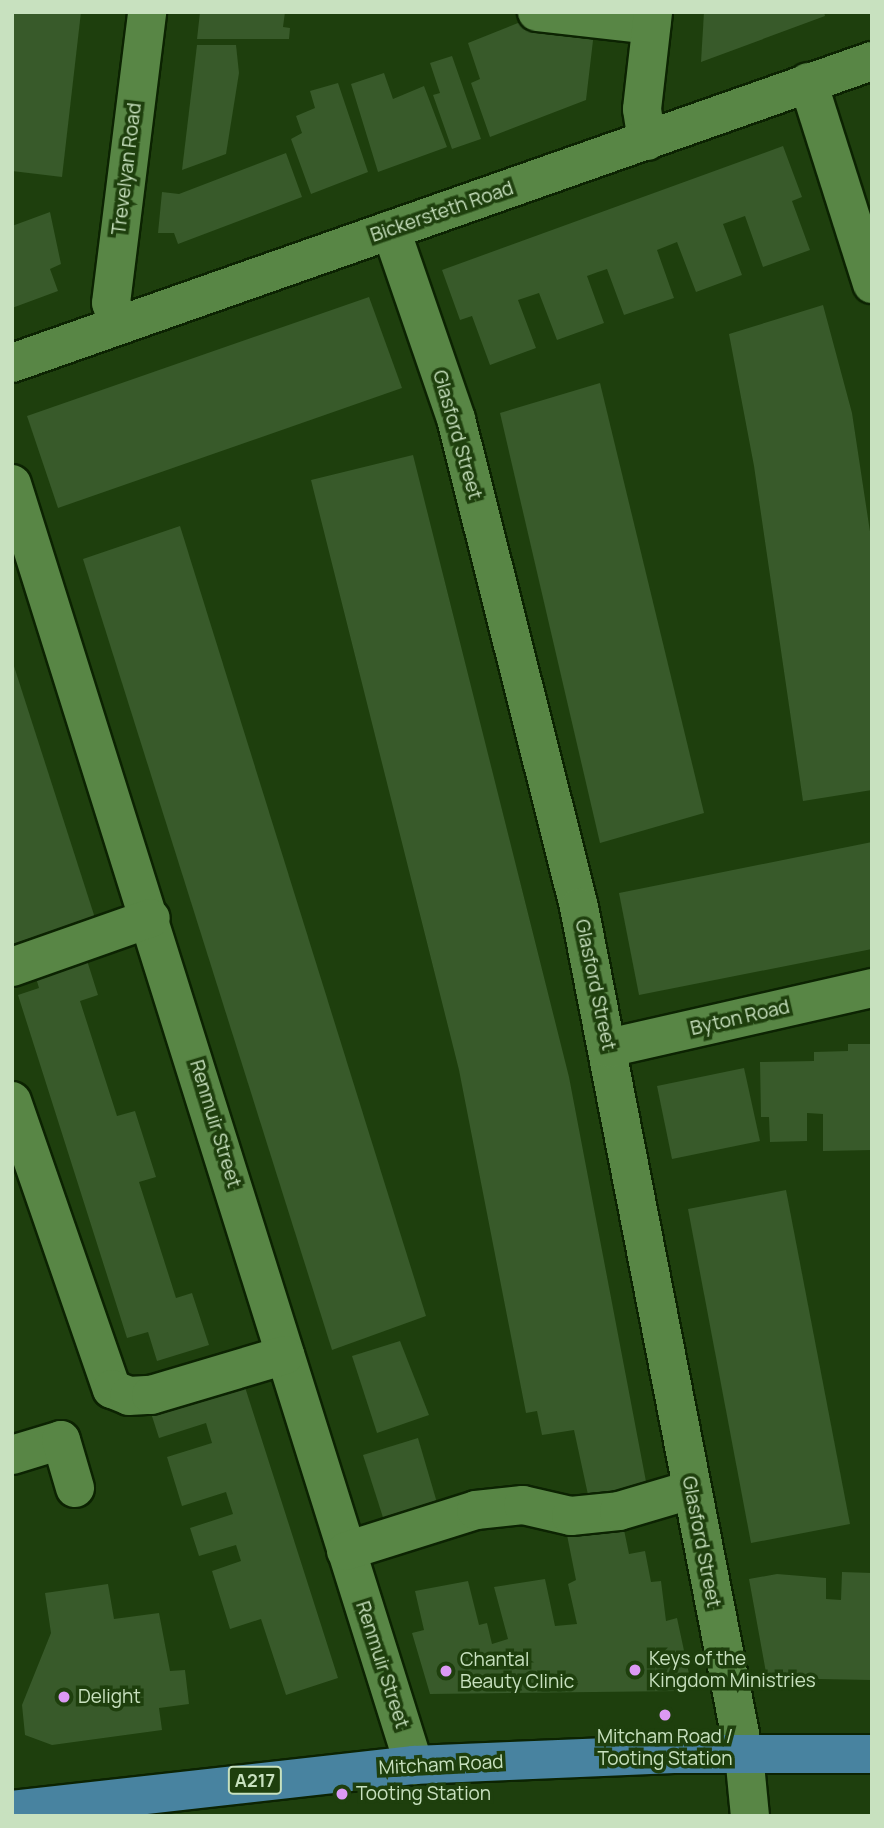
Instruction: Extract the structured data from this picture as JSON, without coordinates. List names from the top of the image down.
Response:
{
  "streets": {
    "main road": ["Mitcham Road", "A217"],
    "street": [
      "Trevelyan Road",
      "Bickersteth Road",
      "Glasford Street",
      "Byton Road",
      "Renmuir Street"
    ]
  },
  "crossings": [
    ["Trevelyan Road", "Bickersteth Road"],
    ["Bickersteth Road", "Glasford Street"],
    ["Glasford Street", "Byton Road"],
    ["Glasford Street", "Mitcham Road"],
    ["Renmuir Street", "Mitcham Road"]
  ],
  "places": [
    "Keys of the Kingdom Ministries",
    "Chantal Beauty Clinic",
    "Delight",
    "Mitcham Road / Tooting Station",
    "Tooting Station"
  ]
}
